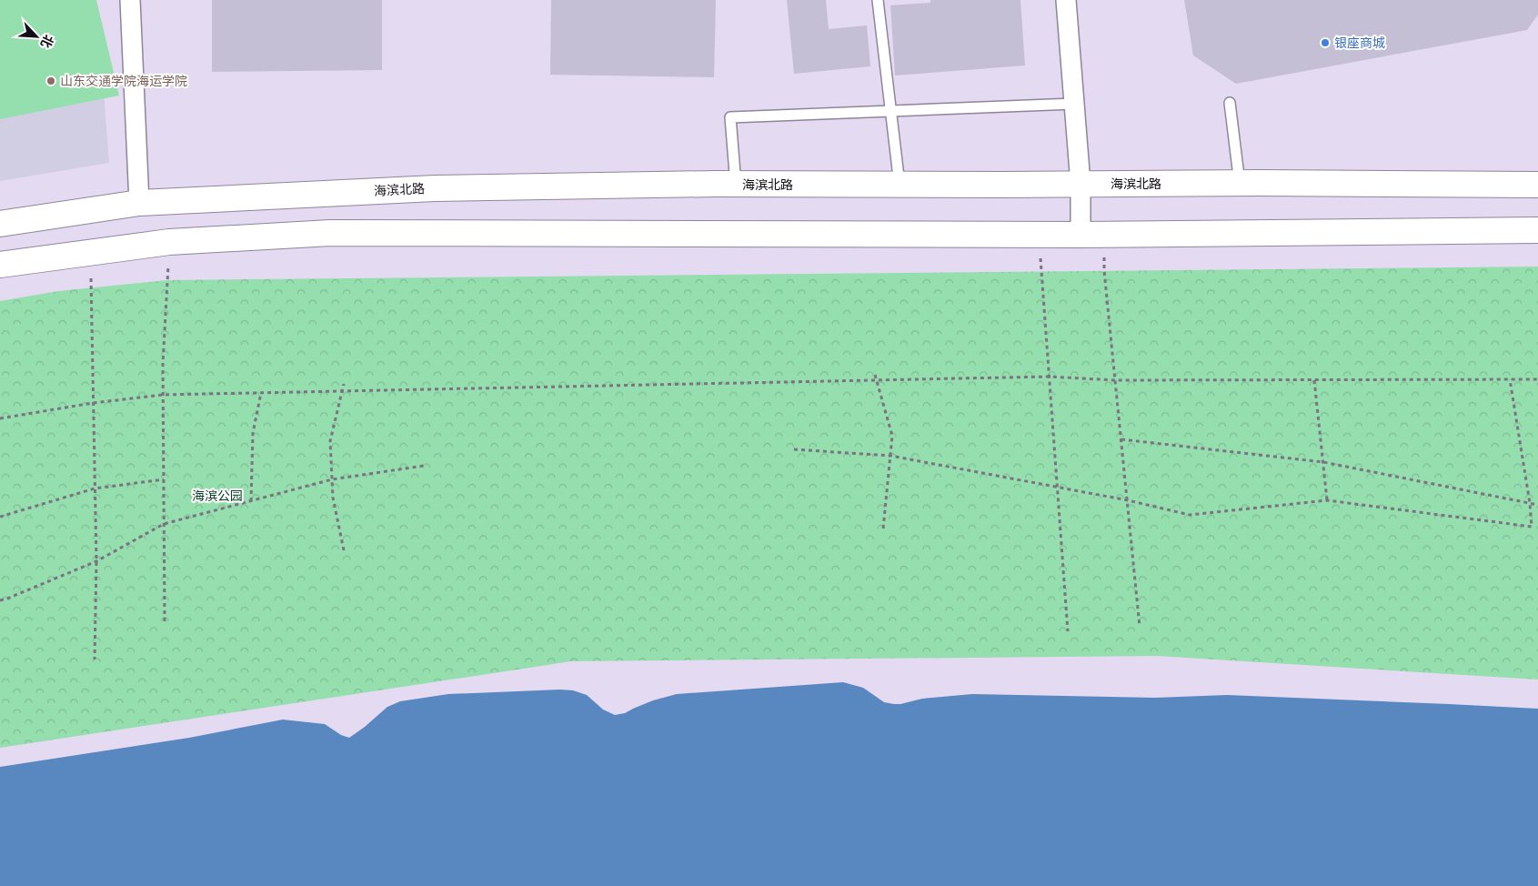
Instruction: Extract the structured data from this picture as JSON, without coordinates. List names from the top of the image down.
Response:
{
  "streets": {
    "main road": ["海滨北路"]
  },
  "parks": ["海滨公园"],
  "places": ["银座商城", "山东交通学院海运学院"],
  "north": "bottom right"
}
